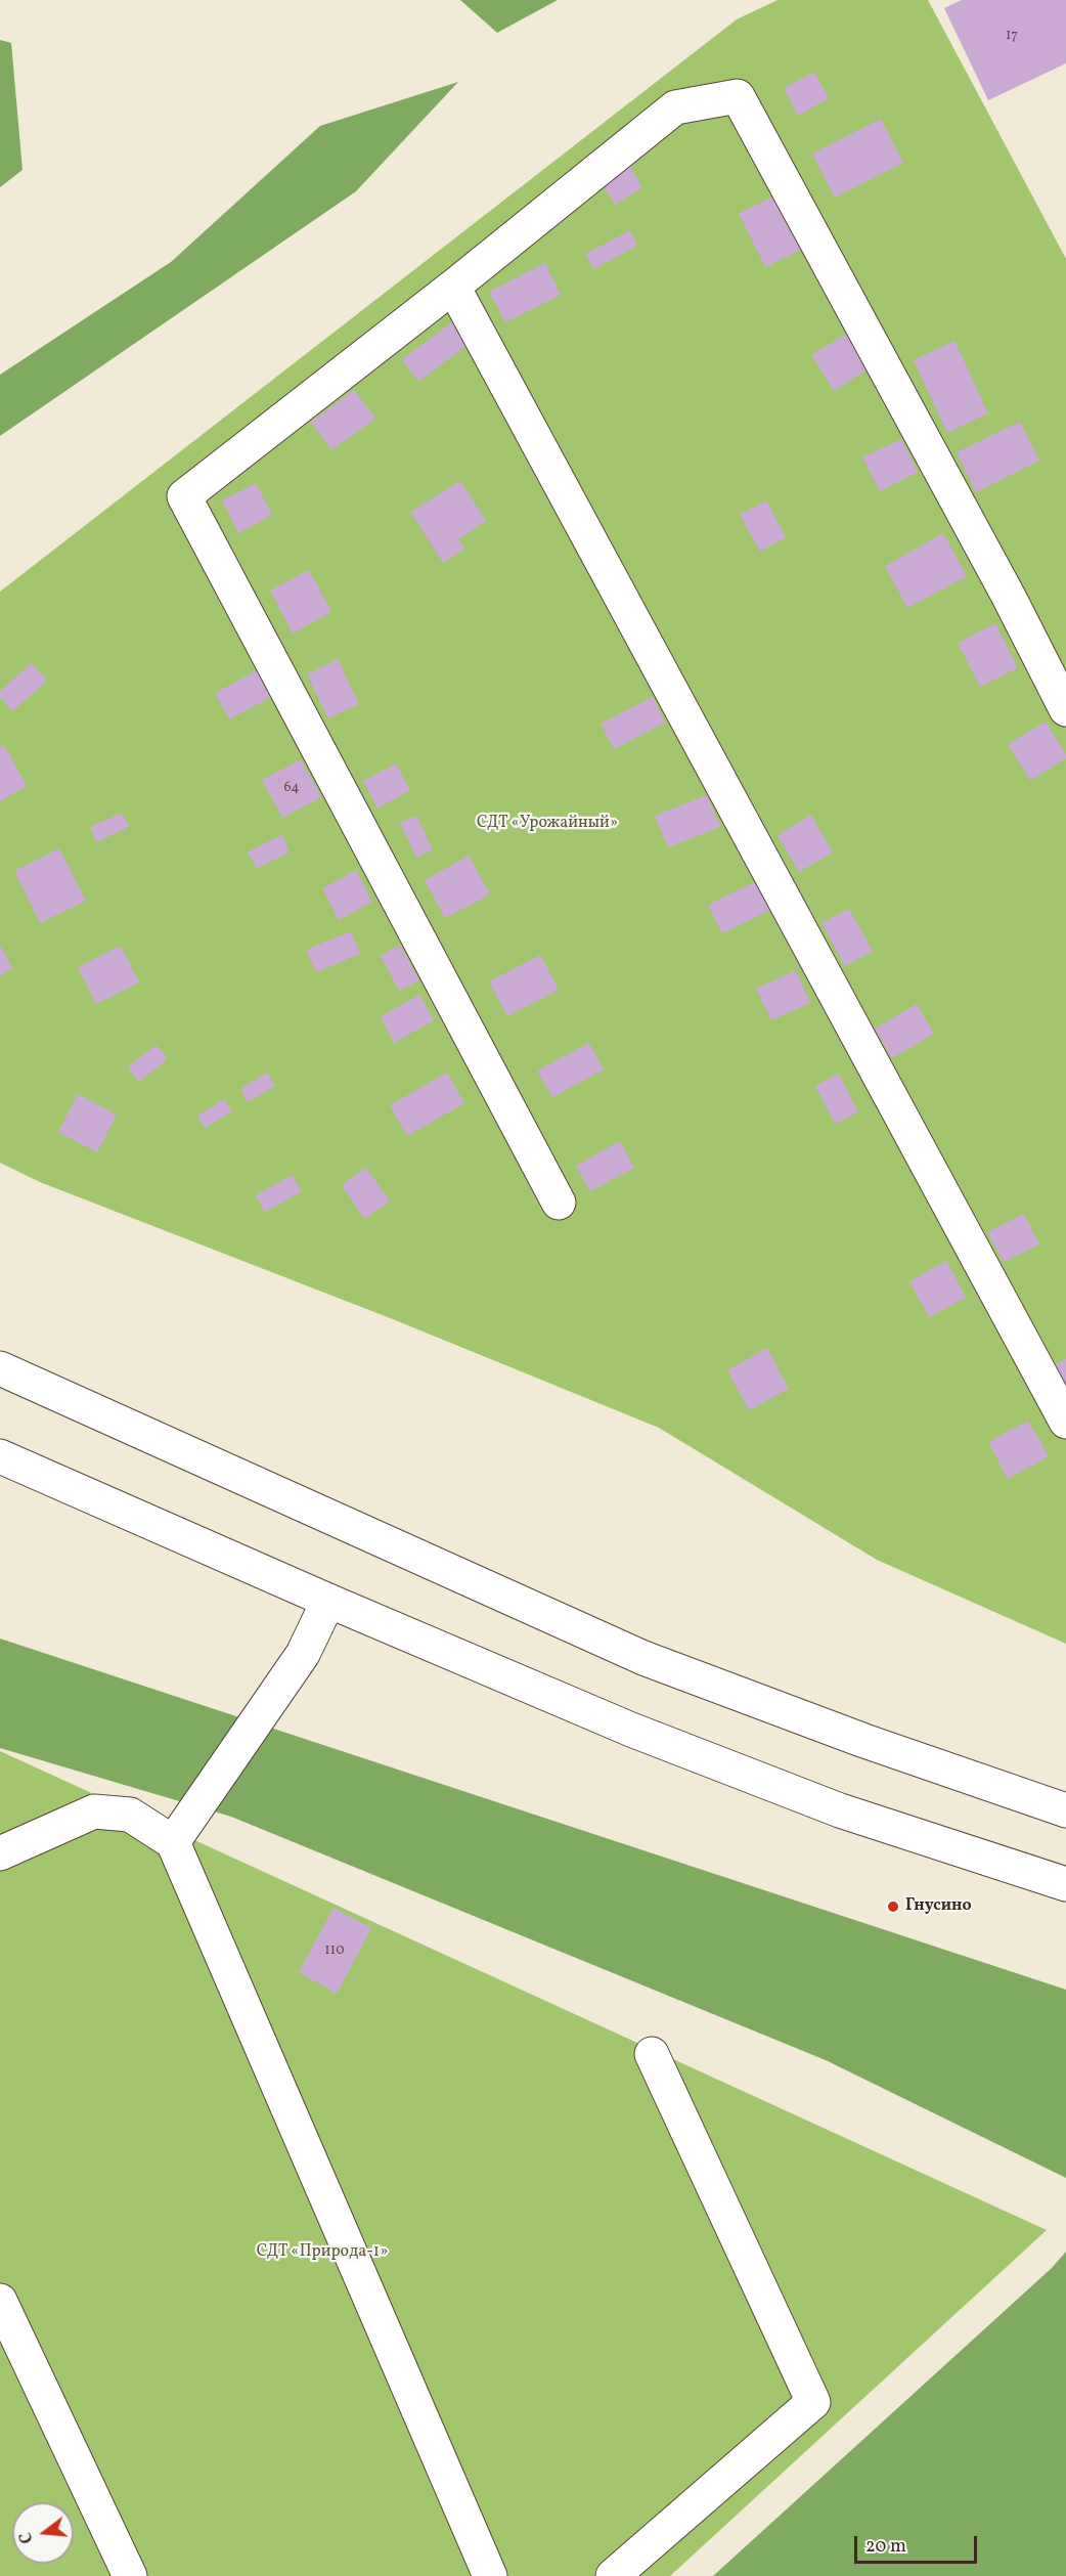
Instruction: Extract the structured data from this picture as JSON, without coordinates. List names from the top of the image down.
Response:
{
  "parks": ["СДТ «Урожайный»", "СДТ «Природа-1»"],
  "places": ["Гнусино"],
  "house_numbers": ["17", "64", "110"],
  "scale_bar": "20 m",
  "north": "left"
}
